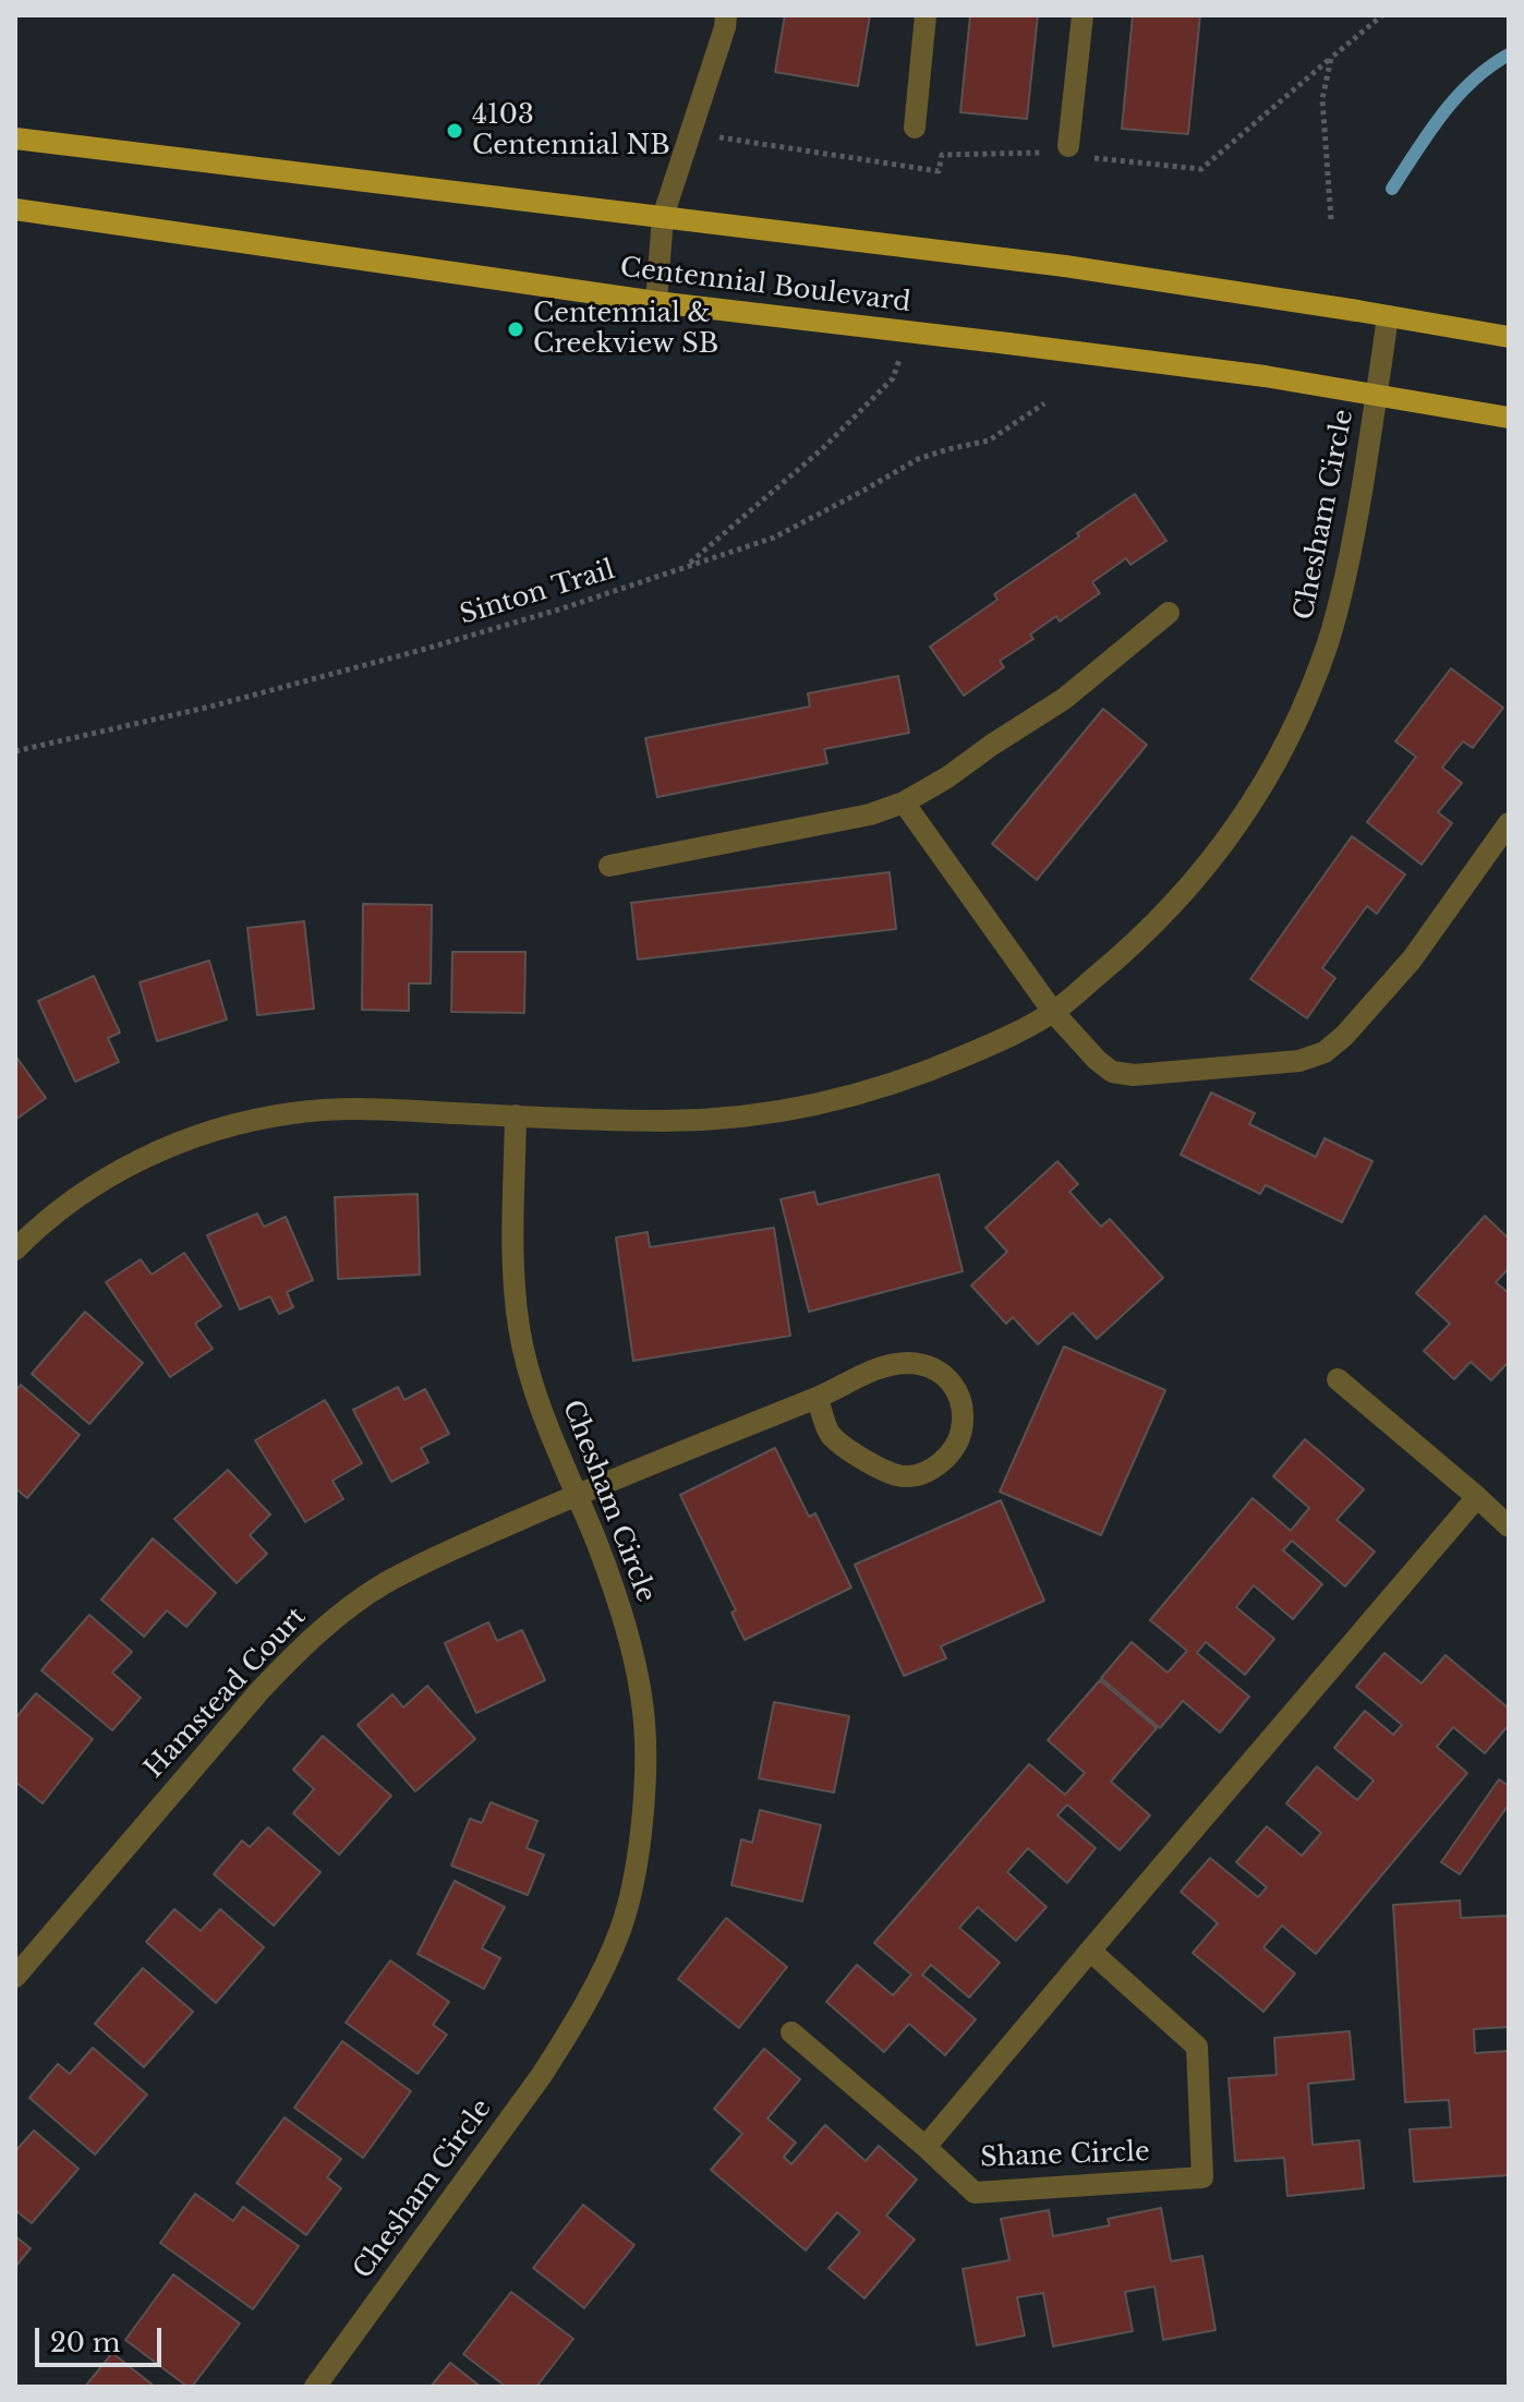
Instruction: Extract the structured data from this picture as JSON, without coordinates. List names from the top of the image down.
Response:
{
  "streets": {
    "main road": ["Centennial Boulevard"],
    "street": ["Chesham Circle", "Hamstead Court", "Shane Circle"],
    "path": ["Sinton Trail"]
  },
  "crossings": [
    ["Centennial Boulevard", "Chesham Circle"],
    ["Chesham Circle", "Hamstead Court"]
  ],
  "places": ["4103 Centennial NB", "Centennial & Creekview SB"],
  "scale_bar": "20 m"
}
